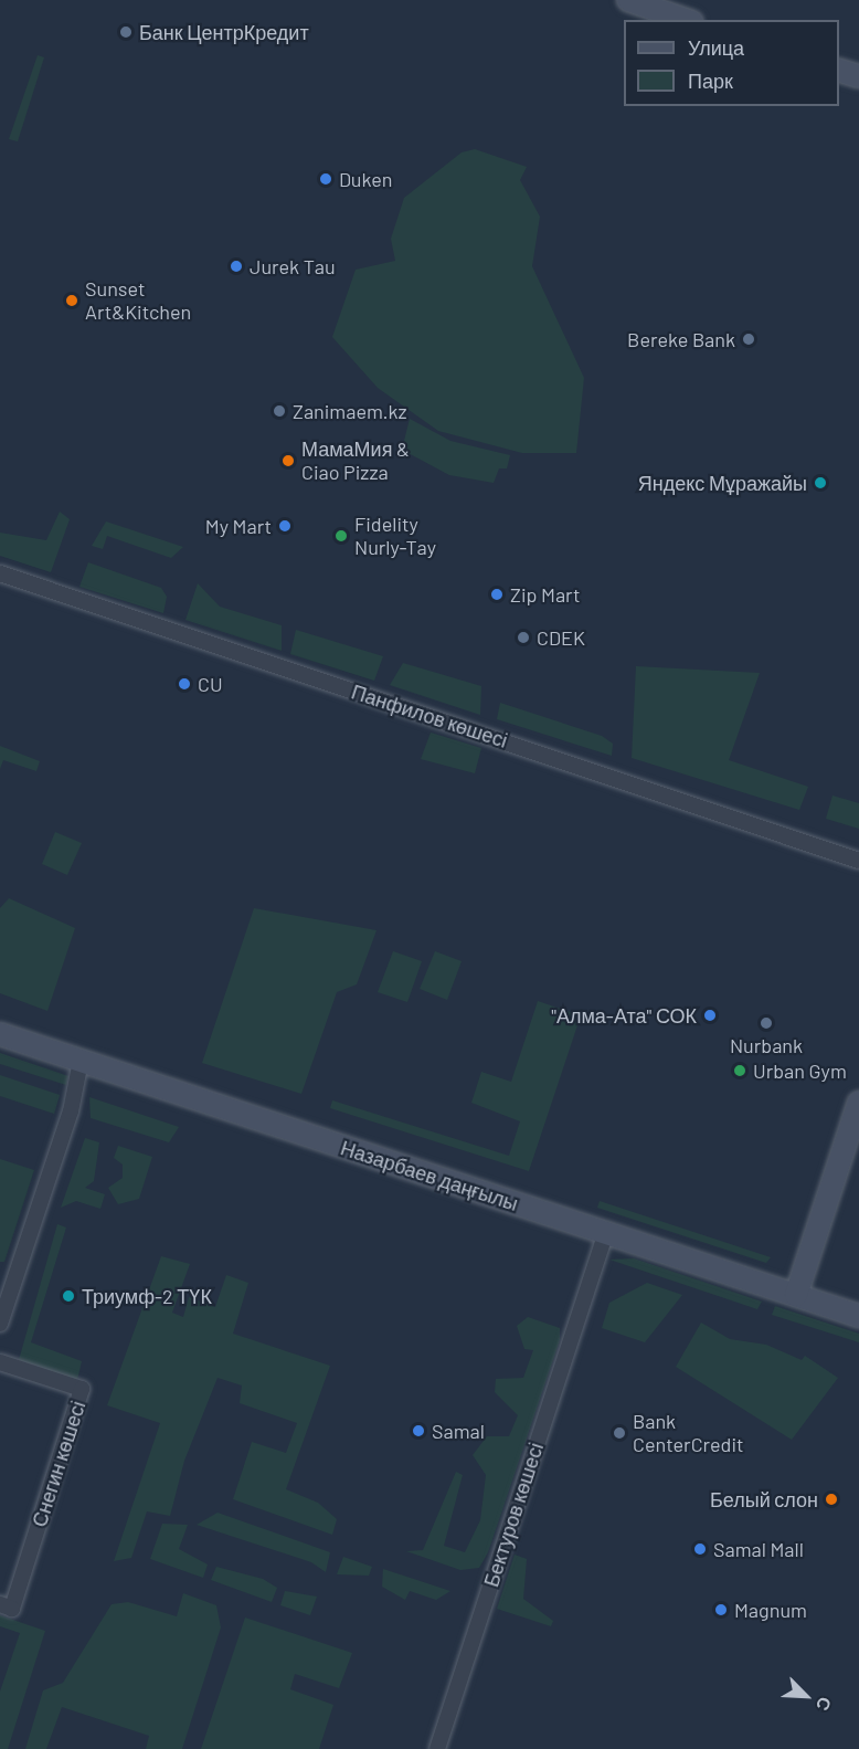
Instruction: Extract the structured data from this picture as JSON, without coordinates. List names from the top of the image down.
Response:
{
  "streets": {
    "main road": ["Назарбаев даңғылы"],
    "street": ["Панфилов көшесі", "Снегин көшесі", "Бектуров көшесі"]
  },
  "crossings": [
    ["Назарбаев даңғылы", "Бектуров көшесі"]
  ],
  "places": [
    "Банк ЦентрКредит",
    "Duken",
    "Jurek Tau",
    "Sunset Art&Kitchen",
    "Bereke Bank",
    "Zanimaem.kz",
    "МамаМия & Ciao Pizza",
    "Яндекс Мұражайы",
    "My Mart",
    "Fidelity Nurly-Tay",
    "Zip Mart",
    "CDEK",
    "CU",
    "\"Алма-Ата\" СОК",
    "Nurbank",
    "Urban Gym",
    "Триумф-2 ТҮК",
    "Samal",
    "Bank CenterCredit",
    "Белый слон",
    "Samal Mall",
    "Magnum"
  ],
  "legend": ["Улица", "Парк"],
  "north": "bottom right"
}
